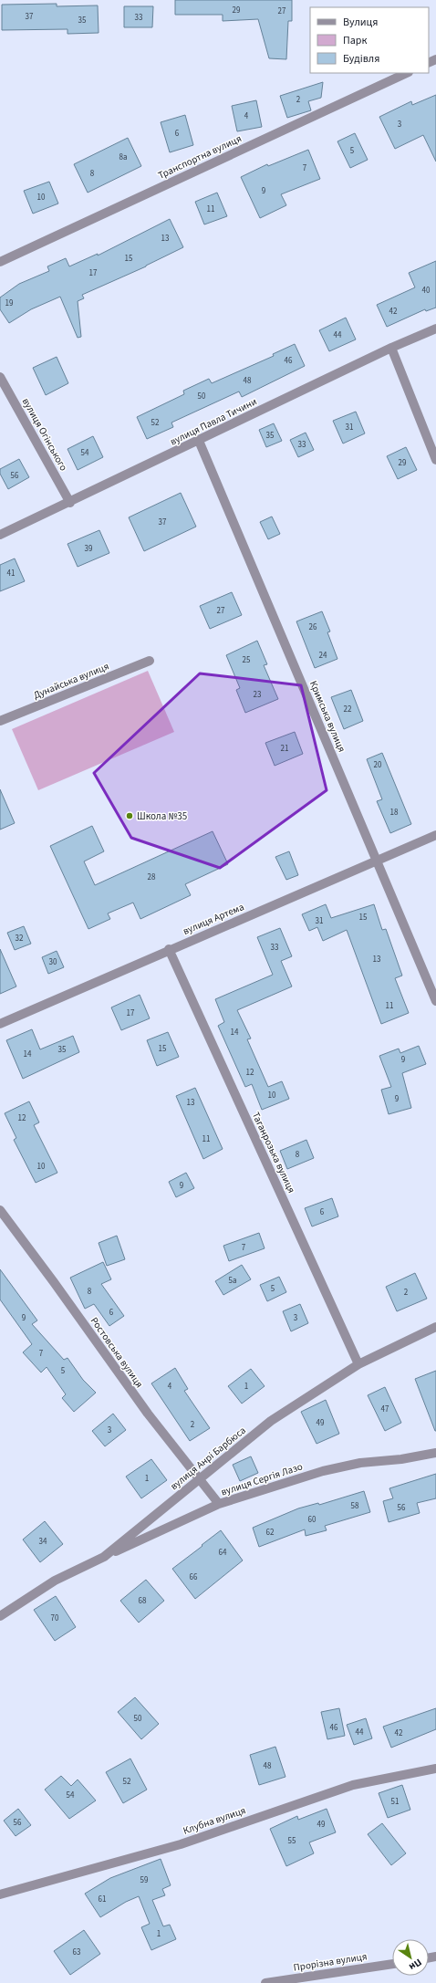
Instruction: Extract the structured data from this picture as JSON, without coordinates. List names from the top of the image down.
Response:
{
  "streets": {
    "street": [
      "Транспортна вулиця",
      "вулиця Павла Тичини",
      "вулиця Огінського",
      "Дунайська вулиця",
      "Кримська вулиця",
      "вулиця Артема",
      "Таганрозька вулиця",
      "Ростовська вулиця",
      "вулиця Анрі Барбюса",
      "вулиця Сергія Лазо",
      "Клубна вулиця",
      "Прорізна вулиця"
    ]
  },
  "crossings": [
    ["вулиця Павла Тичини", "вулиця Огінського"],
    ["вулиця Павла Тичини", "Кримська вулиця"],
    ["Кримська вулиця", "вулиця Артема"],
    ["вулиця Артема", "Таганрозька вулиця"],
    ["Таганрозька вулиця", "вулиця Анрі Барбюса"],
    ["Ростовська вулиця", "вулиця Анрі Барбюса"],
    ["Ростовська вулиця", "вулиця Сергія Лазо"],
    ["вулиця Анрі Барбюса", "вулиця Сергія Лазо"]
  ],
  "places": ["Школа №35"],
  "house_numbers": [
    "29",
    "27",
    "37",
    "33",
    "35",
    "2",
    "4",
    "3",
    "6",
    "5",
    "8а",
    "7",
    "8",
    "9",
    "10",
    "11",
    "13",
    "15",
    "17",
    "40",
    "19",
    "42",
    "44",
    "46",
    "48",
    "50",
    "52",
    "31",
    "35",
    "33",
    "54",
    "29",
    "56",
    "37",
    "39",
    "41",
    "27",
    "26",
    "24",
    "25",
    "23",
    "22",
    "21",
    "20",
    "18",
    "28",
    "15",
    "31",
    "32",
    "33",
    "13",
    "30",
    "11",
    "17",
    "14",
    "15",
    "35",
    "14",
    "9",
    "12",
    "10",
    "9",
    "13",
    "12",
    "11",
    "8",
    "10",
    "9",
    "6",
    "7",
    "5а",
    "5",
    "8",
    "2",
    "6",
    "9",
    "3",
    "7",
    "5",
    "4",
    "1",
    "47",
    "49",
    "2",
    "3",
    "1",
    "58",
    "56",
    "60",
    "62",
    "34",
    "64",
    "66",
    "68",
    "70",
    "50",
    "46",
    "44",
    "42",
    "48",
    "52",
    "54",
    "51",
    "56",
    "49",
    "55",
    "59",
    "61",
    "1",
    "63"
  ],
  "legend": ["Вулиця", "Парк", "Будівля"],
  "north": "bottom right"
}
